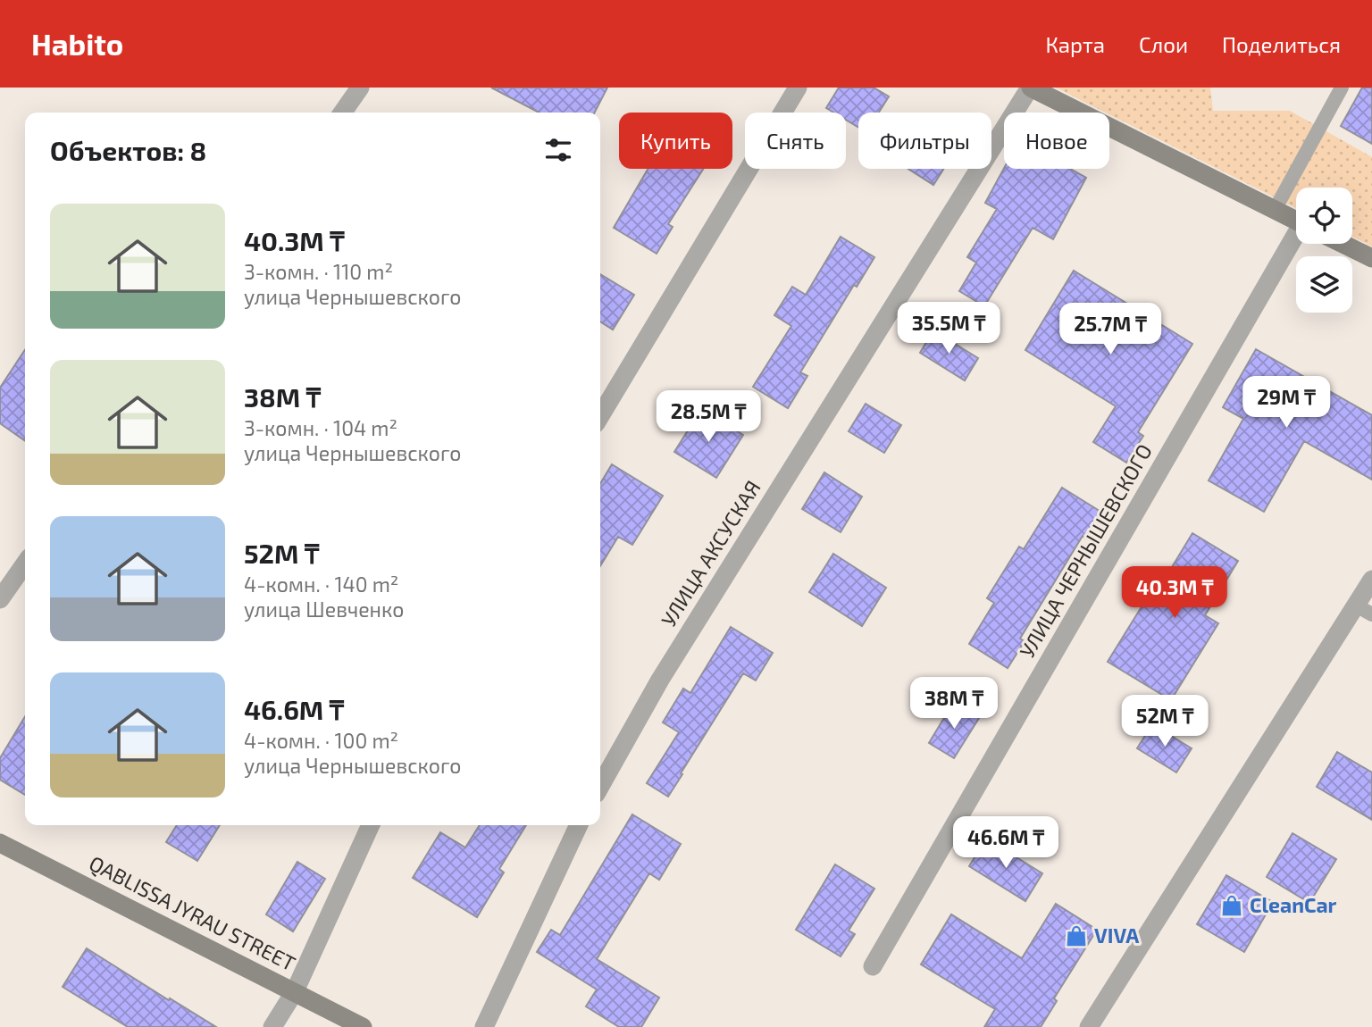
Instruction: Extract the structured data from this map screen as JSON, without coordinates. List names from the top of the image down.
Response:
{
  "streets": {
    "street": ["УЛИЦА ЧЕРНЫШЕВСКОГО", "УЛИЦА АКСУСКАЯ", "QABLISSA JYRAU STREET"]
  },
  "places": {
    "shop": ["CleanCar", "VIVA"]
  },
  "page": {
    "header": "Habito",
    "nav": ["Карта", "Слои", "Поделиться"],
    "chip": [
      "Купить",
      "Снять",
      "Фильтры",
      "Новое"
    ],
    "heading": "Объектов: 8",
    "list": [
      {
        "name": "40.3M ₸",
        "note": "3-комн. · 110 m² · улица Чернышевского"
      },
      {
        "name": "38M ₸",
        "note": "3-комн. · 104 m² · улица Чернышевского"
      },
      {
        "name": "52M ₸",
        "note": "4-комн. · 140 m² · улица Шевченко"
      },
      {
        "name": "46.6M ₸",
        "note": "4-комн. · 100 m² · улица Чернышевского"
      }
    ],
    "price": [
      "35.5M ₸",
      "25.7M ₸",
      "29M ₸",
      "28.5M ₸",
      "40.3M ₸",
      "38M ₸",
      "52M ₸",
      "46.6M ₸"
    ]
  }
}
